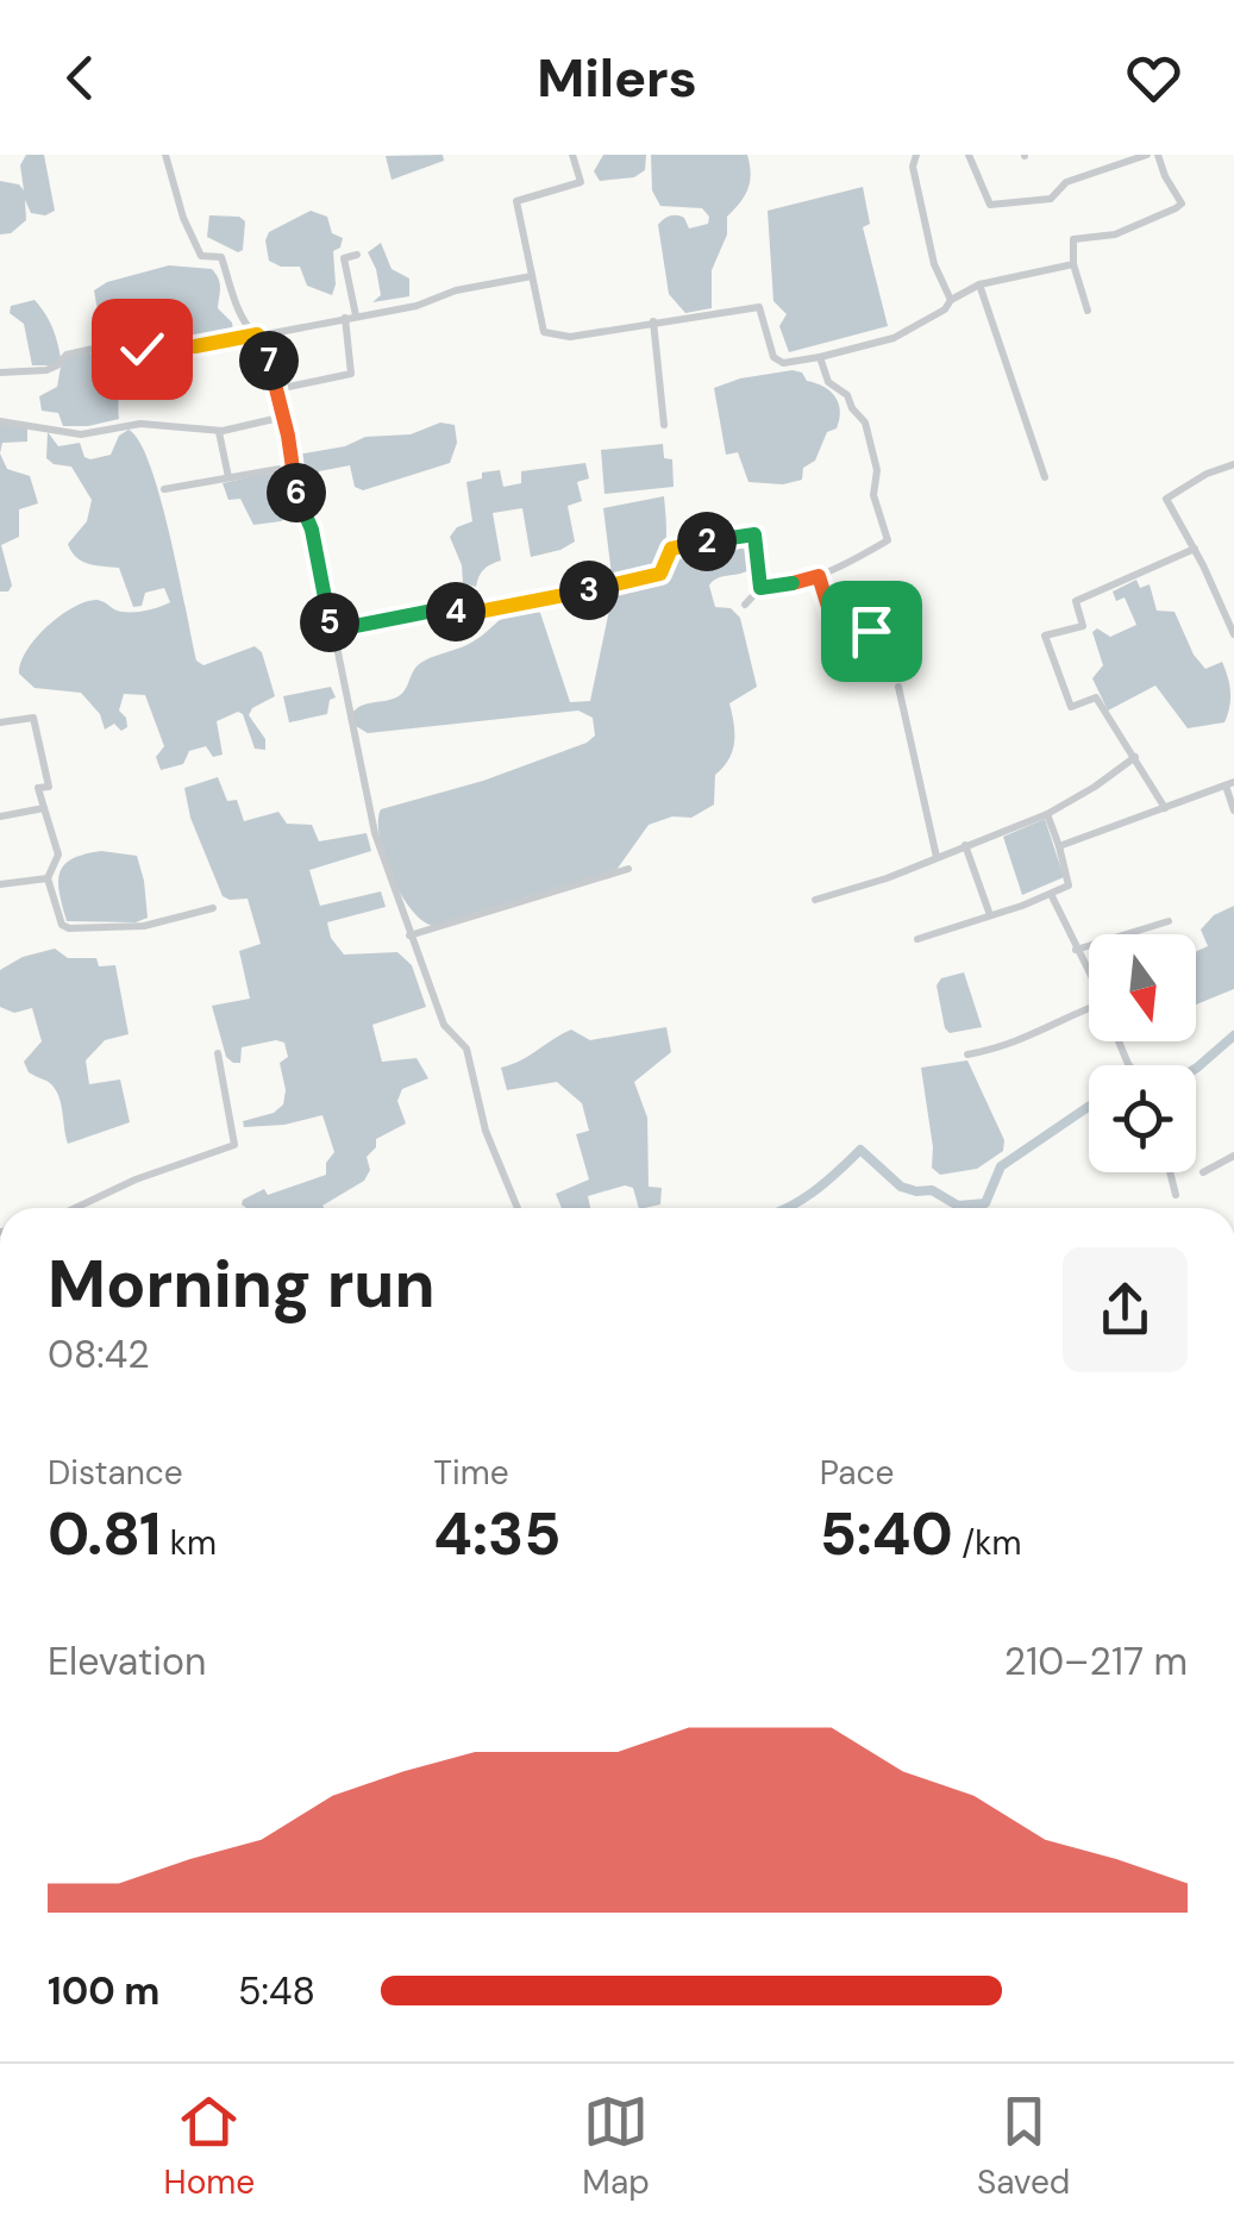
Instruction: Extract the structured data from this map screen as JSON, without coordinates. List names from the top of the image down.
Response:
{
  "north": "bottom",
  "page": {
    "header": "Milers",
    "pins": [
      "7",
      "6",
      "2",
      "3",
      "4",
      "5"
    ],
    "heading": ["Morning run", "08:42"],
    "stats": [
      ["Distance", "0.81 km"],
      ["Time", "4:35"],
      ["Pace", "5:40 /km"]
    ],
    "chart": ["Elevation", "210–217 m"],
    "list": [
      {
        "name": "100 m",
        "note": "5:48"
      }
    ],
    "tabs": ["Home", "Map", "Saved"]
  }
}
